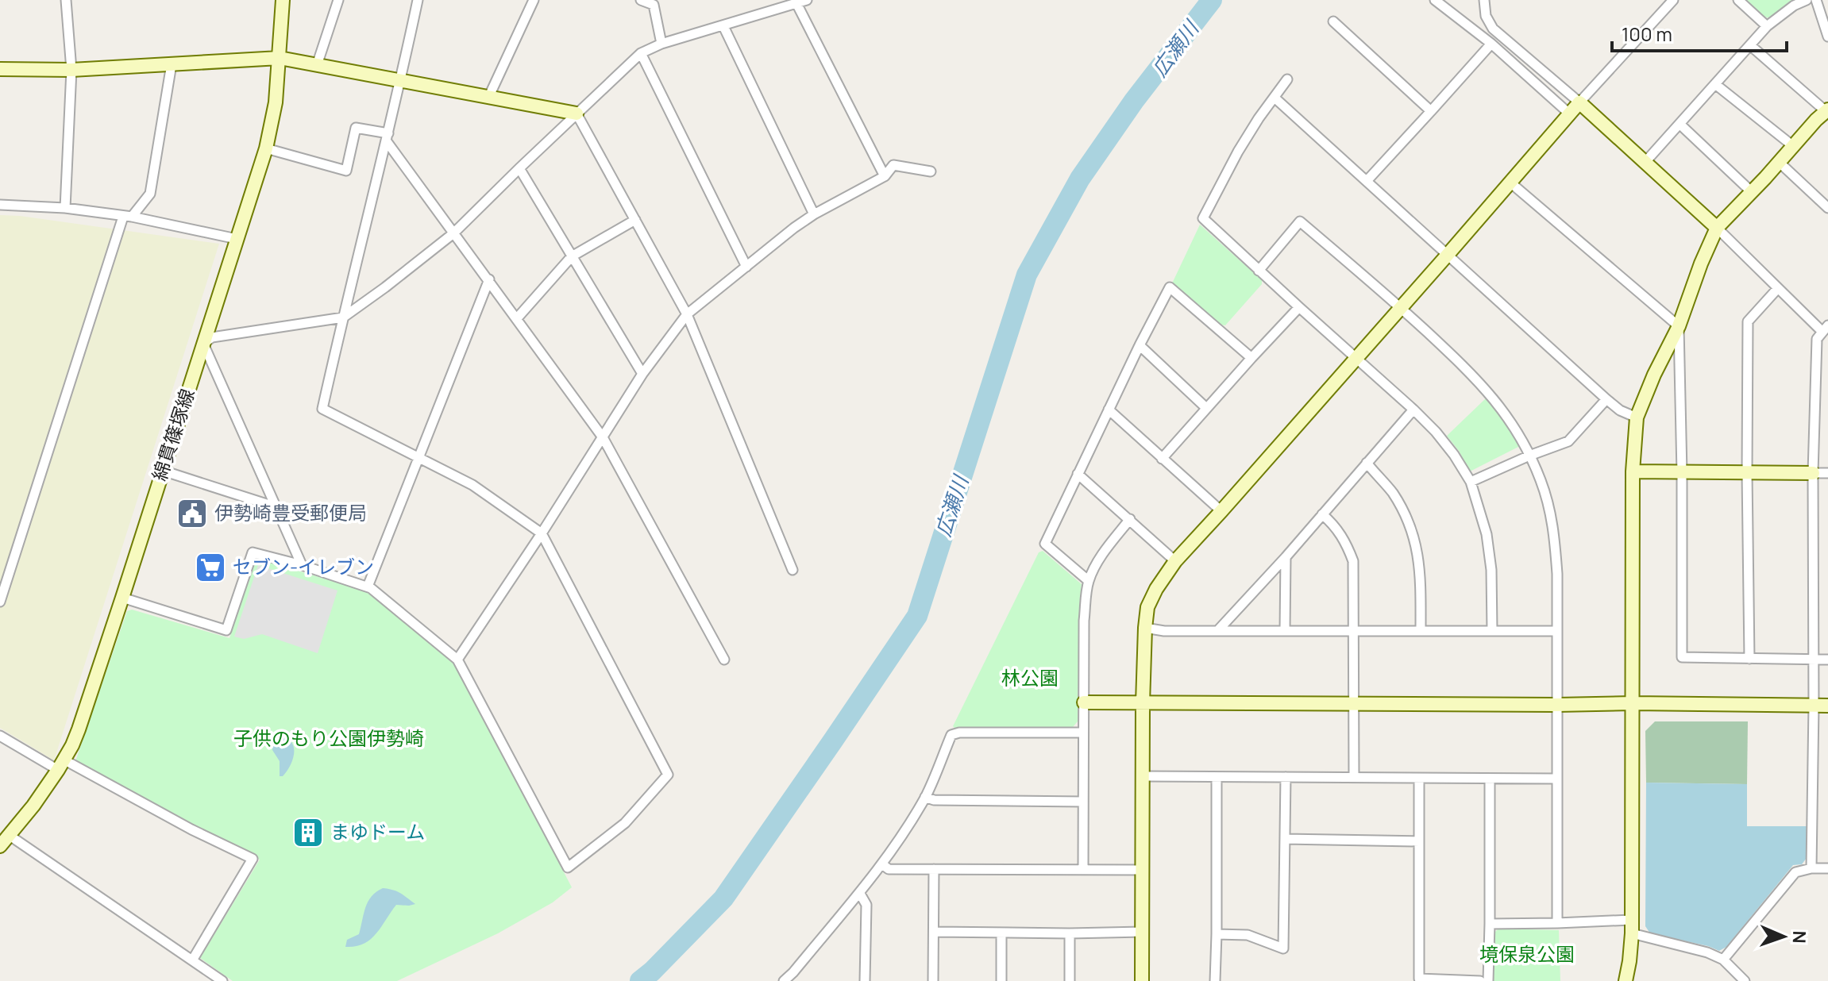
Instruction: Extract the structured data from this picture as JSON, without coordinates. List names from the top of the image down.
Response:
{
  "streets": {
    "street": ["綿貫篠塚線"]
  },
  "water": ["広瀬川"],
  "parks": ["林公園", "子供のもり公園伊勢崎", "境保泉公園"],
  "places": {
    "public building": ["伊勢崎豊受郵便局"],
    "supermarket": ["セブン-イレブン"],
    "building": ["まゆドーム"]
  },
  "scale_bar": "100 m",
  "north": "right"
}
